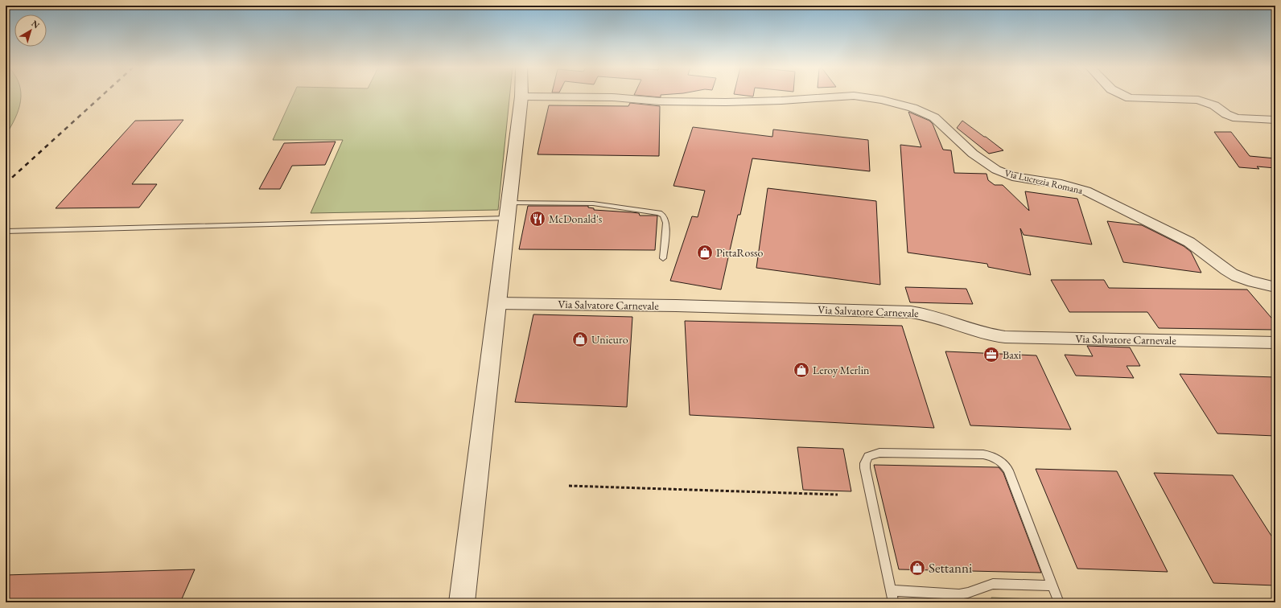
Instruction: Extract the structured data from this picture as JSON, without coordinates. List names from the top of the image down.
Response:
{
  "streets": {
    "street": ["Via Lucrezia Romana", "Via Salvatore Carnevale"]
  },
  "places": {
    "restaurant": ["McDonald's"],
    "shop": [
      "PittaRosso",
      "Unieuro",
      "Leroy Merlin",
      "Settanni"
    ],
    "office": ["Baxi"]
  },
  "north": "top right"
}
